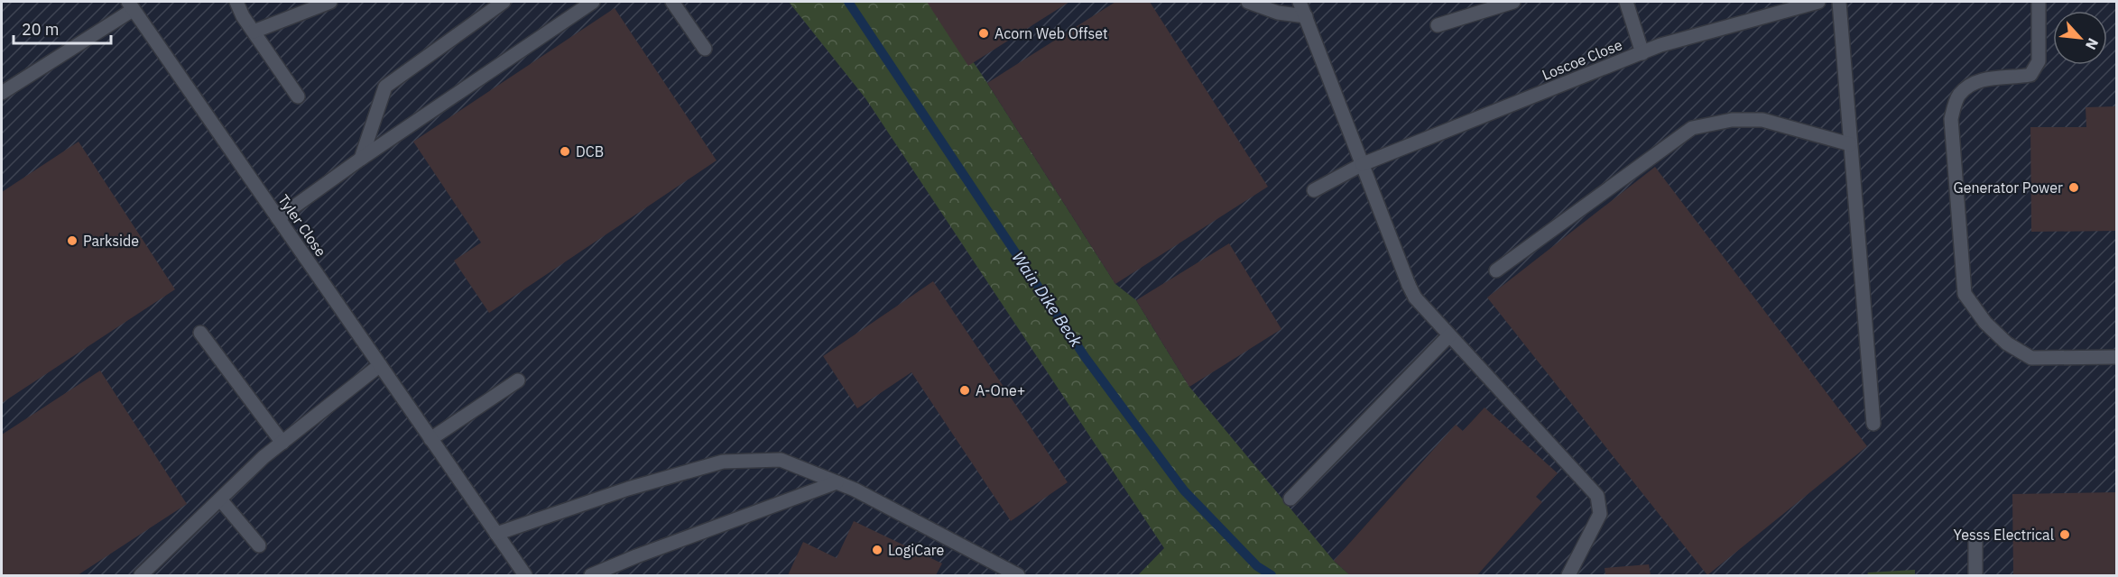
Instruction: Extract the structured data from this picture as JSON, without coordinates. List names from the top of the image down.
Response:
{
  "streets": {
    "street": ["Loscoe Close", "Tyler Close"]
  },
  "water": ["Wain Dike Beck"],
  "places": [
    "Acorn Web Offset",
    "DCB",
    "Generator Power",
    "Parkside",
    "A-One+",
    "Yesss Electrical",
    "LogiCare"
  ],
  "scale_bar": "20 m",
  "north": "bottom right"
}
